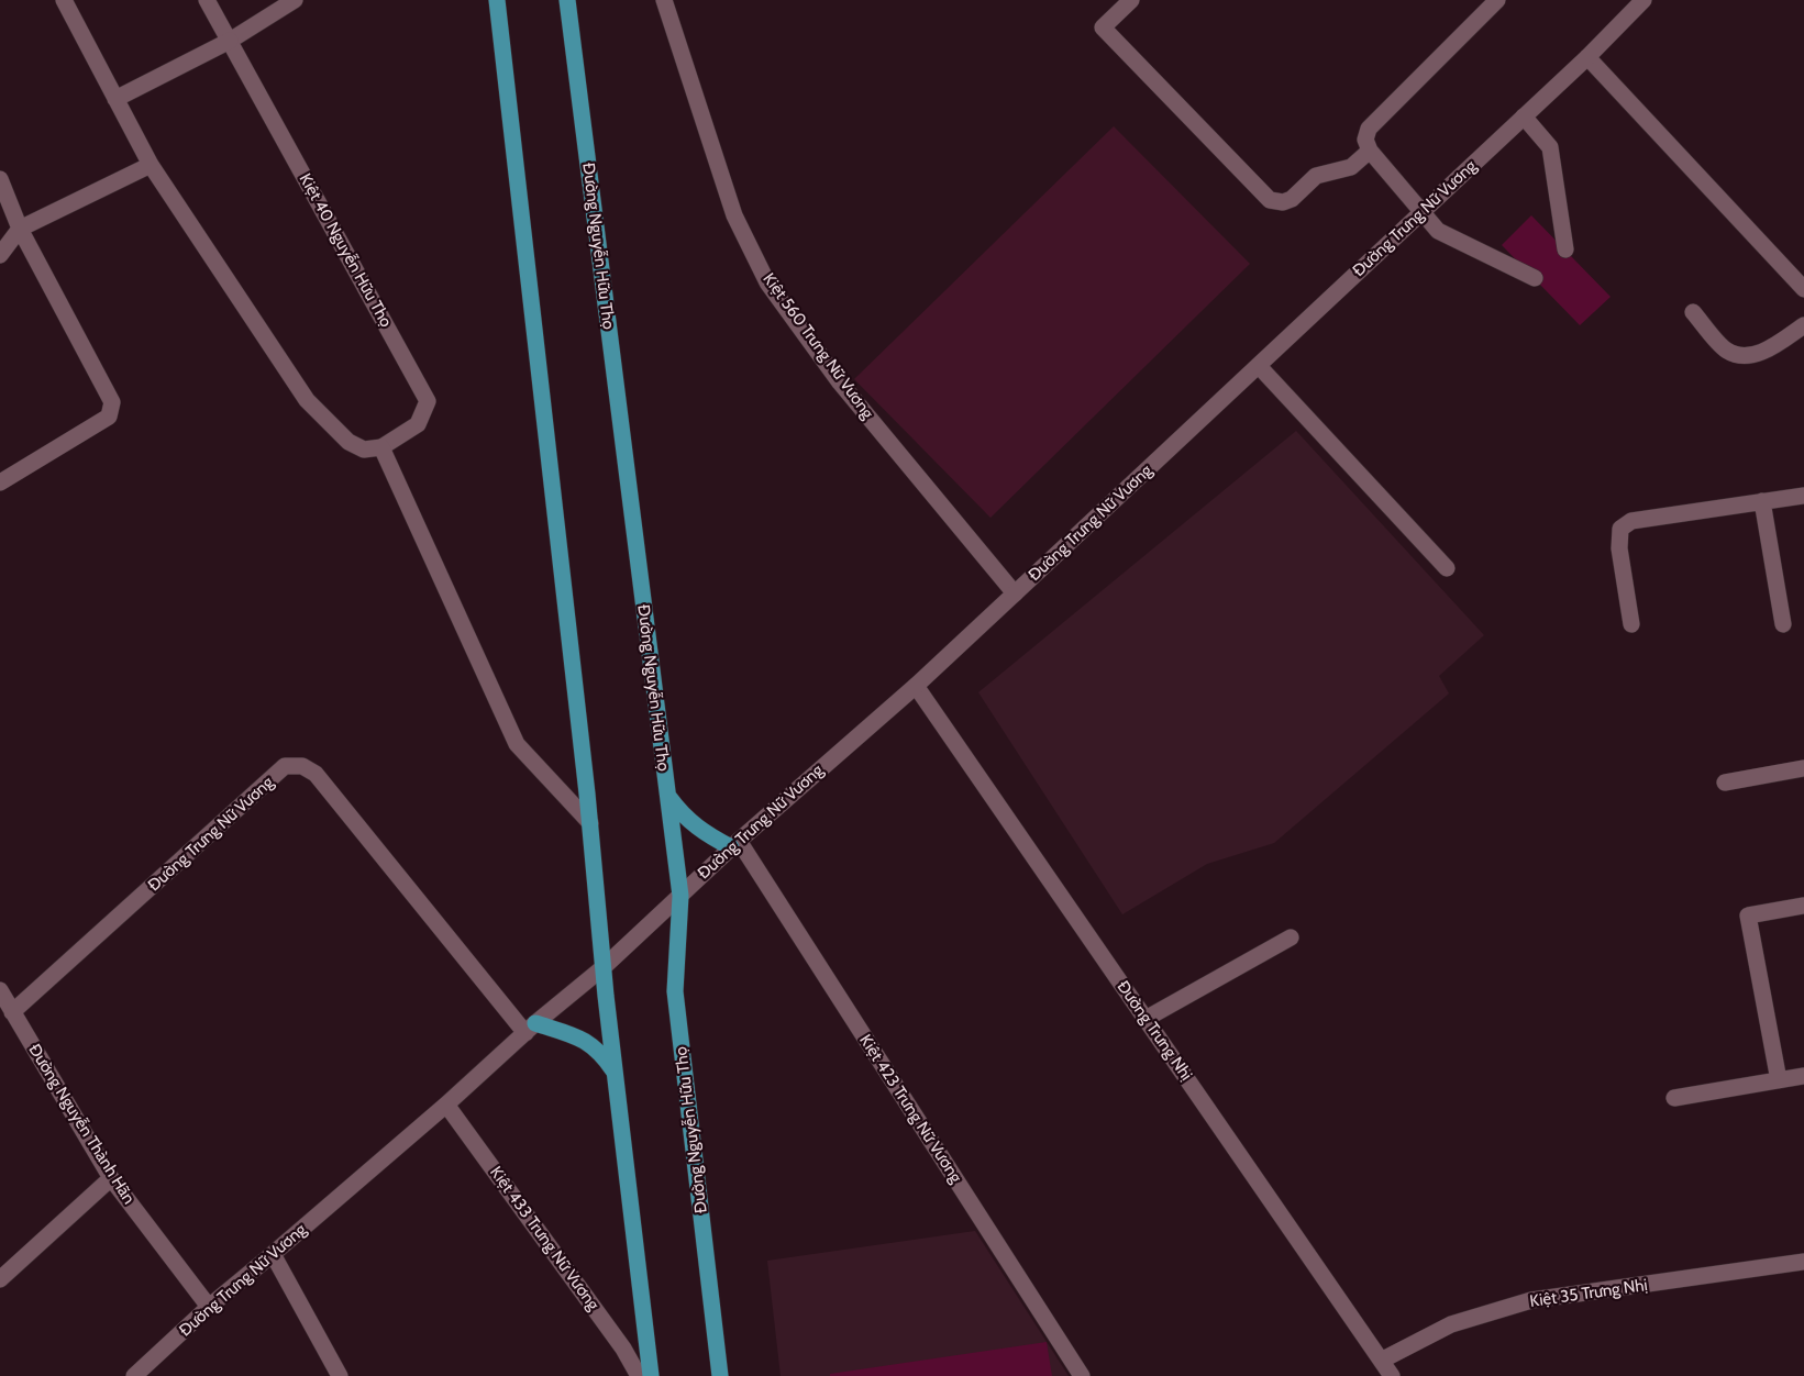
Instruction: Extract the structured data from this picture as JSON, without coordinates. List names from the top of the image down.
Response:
{
  "streets": {
    "main road": ["Đường Nguyễn Hữu Thọ"],
    "street": [
      "Đường Trưng Nữ Vương",
      "Kiệt 40 Nguyễn Hữu Thọ",
      "Kiệt 560 Trưng Nữ Vương",
      "Đường Trưng Nhị",
      "Kiệt 423 Trưng Nữ Vương",
      "Đường Nguyễn Thành Hãn",
      "Kiệt 433 Trưng Nữ Vương",
      "Kiệt 35 Trưng Nhị"
    ]
  },
  "crossings": [
    ["Đường Trưng Nữ Vương", "Đường Nguyễn Hữu Thọ"],
    ["Đường Trưng Nữ Vương", "Kiệt 560 Trưng Nữ Vương"],
    ["Đường Trưng Nữ Vương", "Đường Trưng Nhị"],
    ["Đường Trưng Nữ Vương", "Kiệt 423 Trưng Nữ Vương"],
    ["Đường Trưng Nữ Vương", "Đường Nguyễn Thành Hãn"],
    ["Đường Trưng Nữ Vương", "Kiệt 433 Trưng Nữ Vương"],
    ["Đường Trưng Nhị", "Kiệt 35 Trưng Nhị"]
  ]
}
